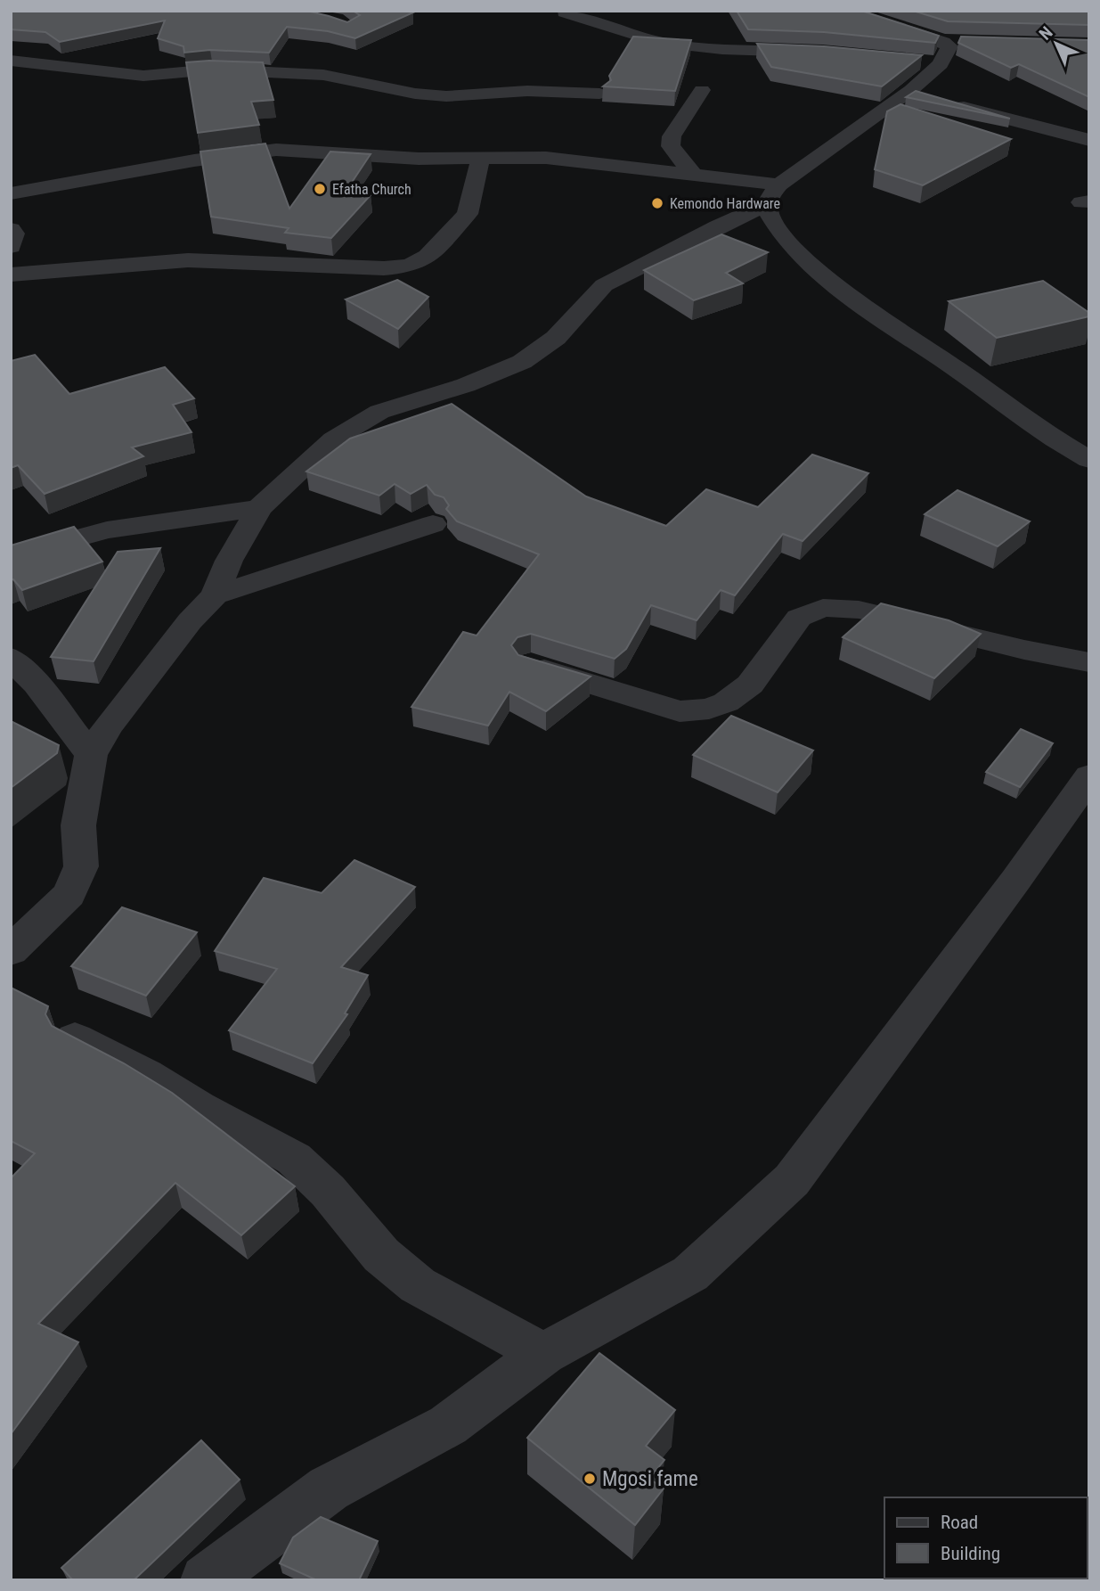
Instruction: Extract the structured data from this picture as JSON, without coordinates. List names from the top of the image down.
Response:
{
  "places": ["Efatha Church", "Kemondo Hardware", "Mgosi fame"],
  "legend": ["Road", "Building"],
  "north": "top left"
}
